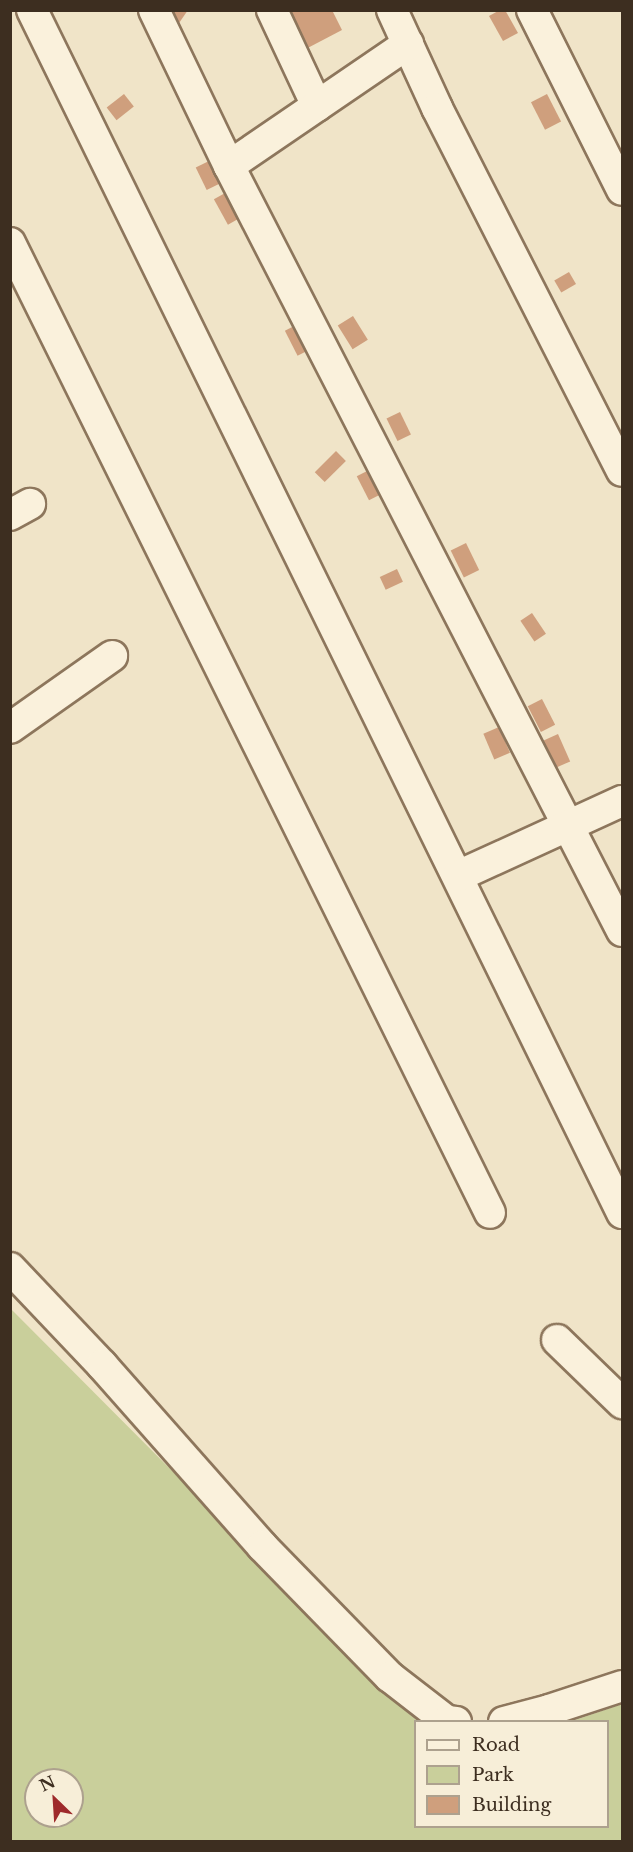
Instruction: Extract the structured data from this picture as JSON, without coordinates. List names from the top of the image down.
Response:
{
  "legend": ["Road", "Park", "Building"],
  "north": "top left"
}
